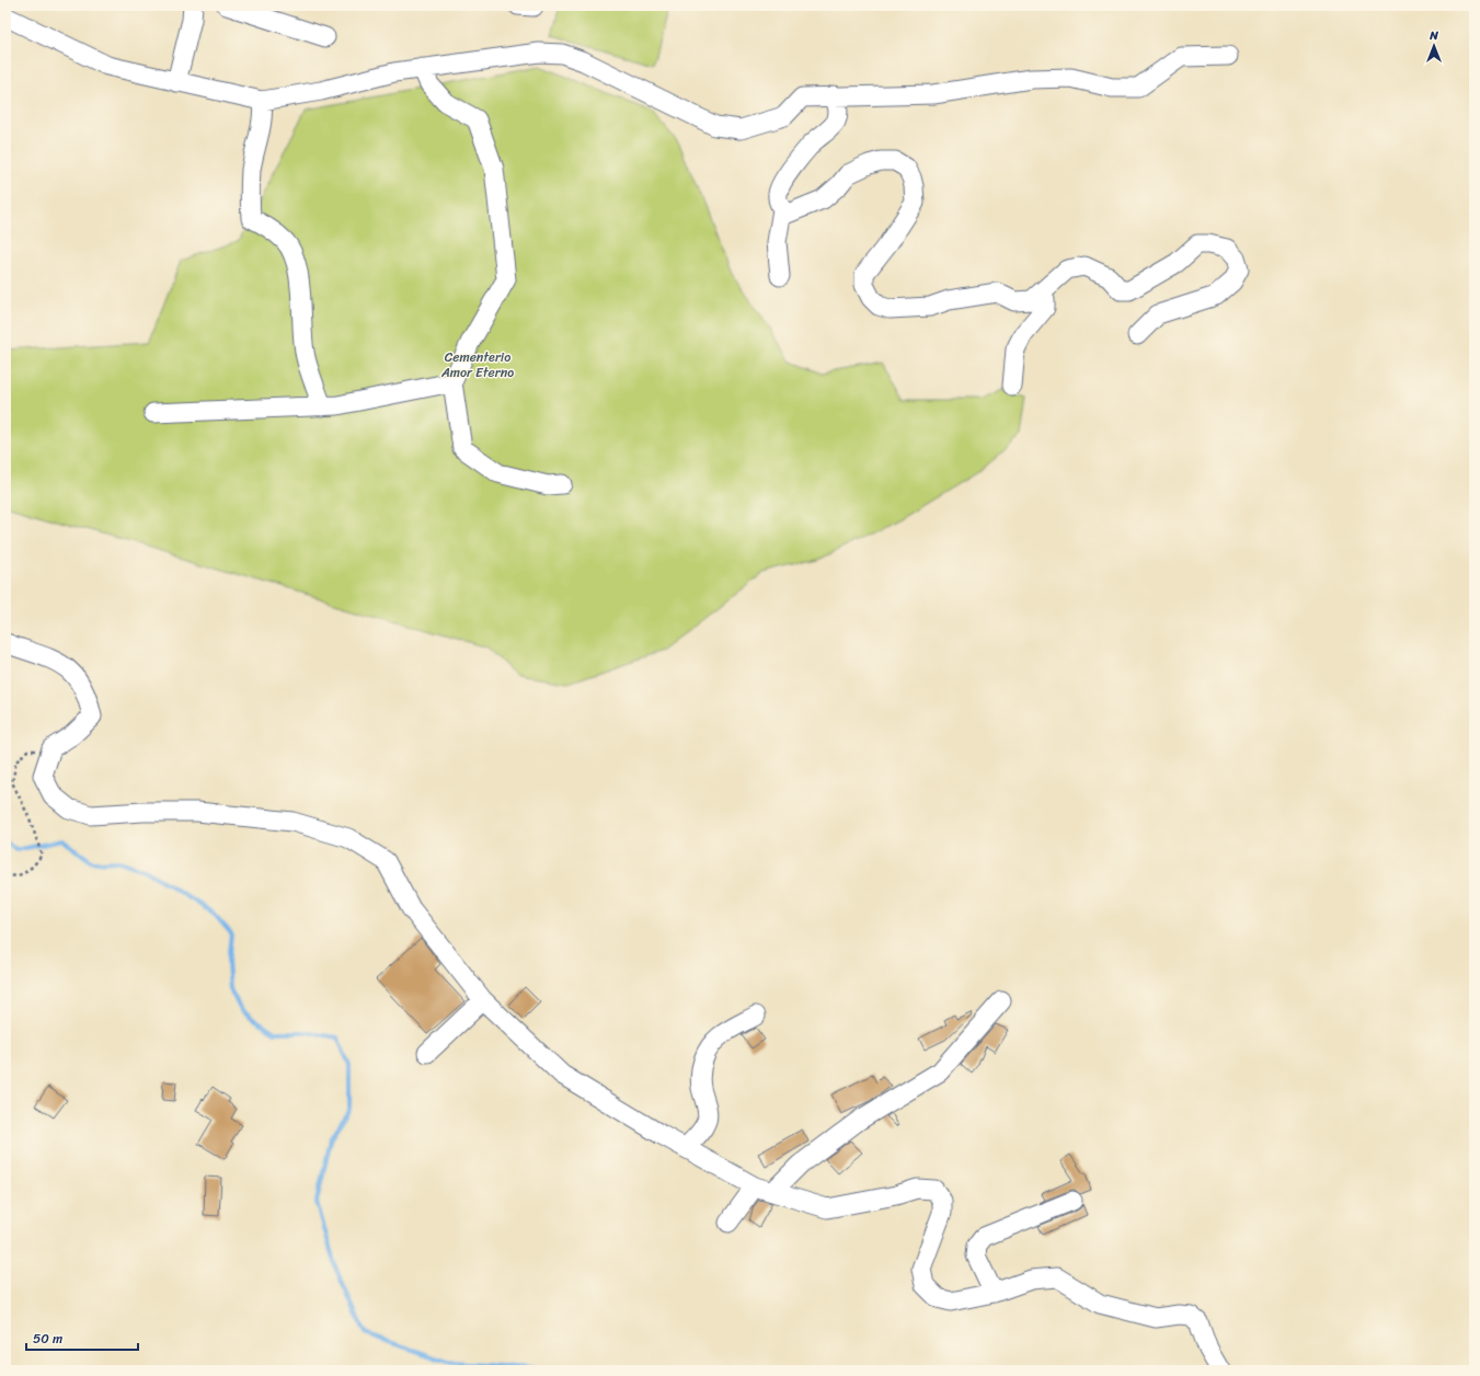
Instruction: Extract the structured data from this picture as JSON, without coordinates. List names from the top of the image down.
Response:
{
  "parks": ["Cementerio Amor Eterno"],
  "scale_bar": "50 m",
  "north": "top"
}
